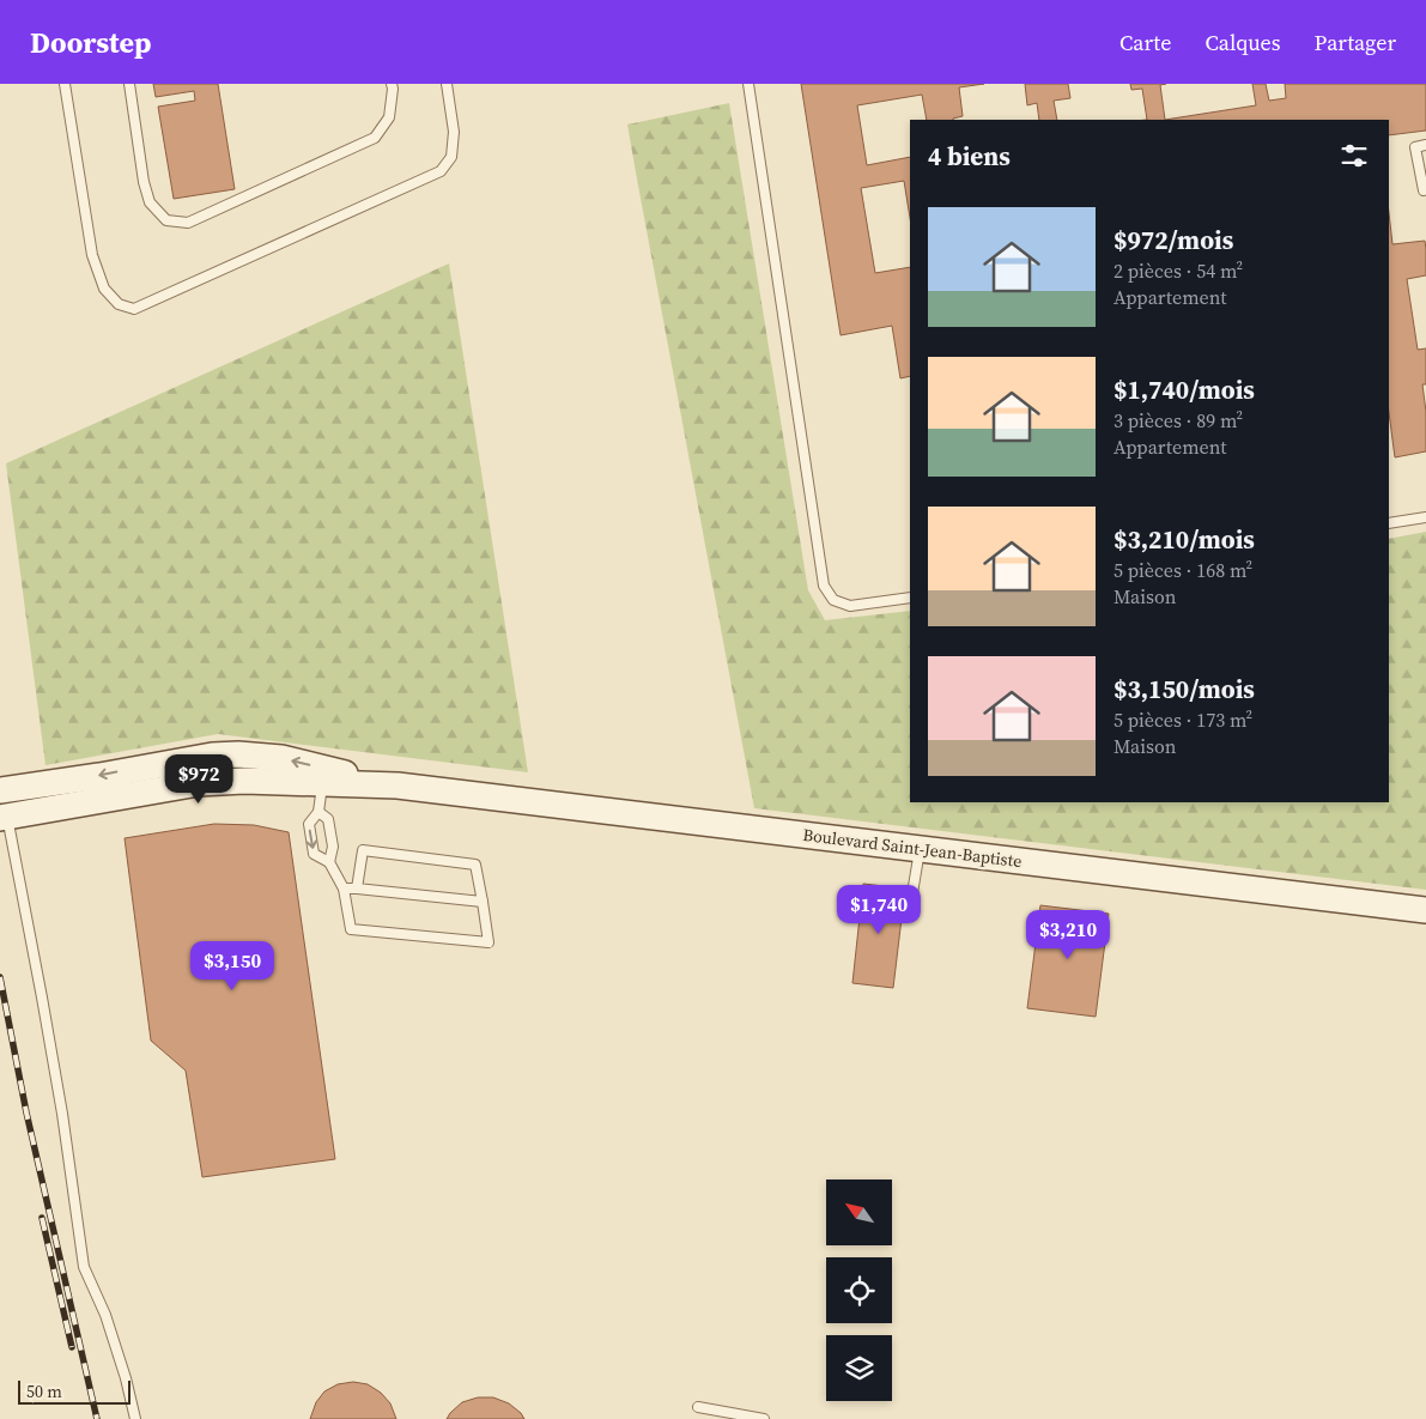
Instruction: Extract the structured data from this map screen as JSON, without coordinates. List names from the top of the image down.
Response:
{
  "streets": {
    "main road": ["Boulevard Saint-Jean-Baptiste"]
  },
  "scale_bar": "50 m",
  "north": "top left",
  "page": {
    "header": "Doorstep",
    "nav": ["Carte", "Calques", "Partager"],
    "heading": "4 biens",
    "list": [
      {
        "name": "$972/mois",
        "note": "2 pièces · 54 m² · Appartement"
      },
      {
        "name": "$1,740/mois",
        "note": "3 pièces · 89 m² · Appartement"
      },
      {
        "name": "$3,210/mois",
        "note": "5 pièces · 168 m² · Maison"
      },
      {
        "name": "$3,150/mois",
        "note": "5 pièces · 173 m² · Maison"
      }
    ],
    "price": [
      "$972",
      "$1,740",
      "$3,210",
      "$3,150"
    ],
    "scale": "50 m"
  }
}
